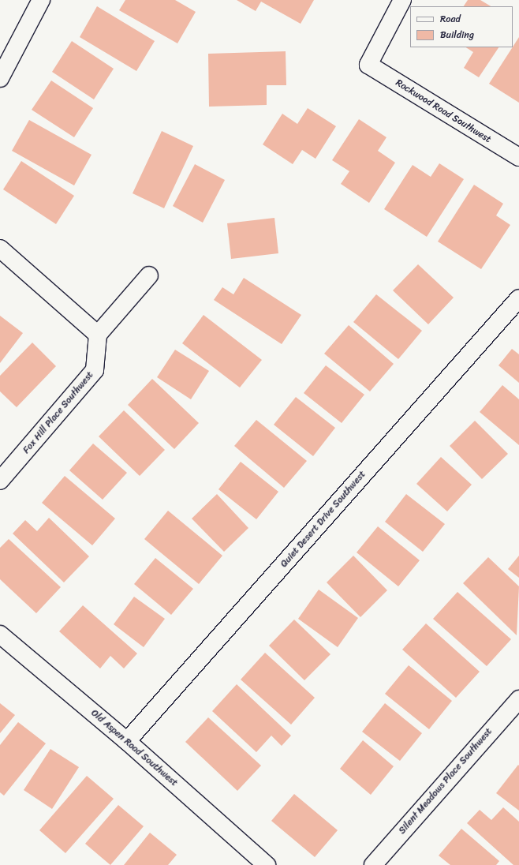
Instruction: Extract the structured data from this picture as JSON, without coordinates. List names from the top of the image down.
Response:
{
  "streets": {
    "street": [
      "Rockwood Road Southwest",
      "Fox Hill Place Southwest",
      "Quiet Desert Drive Southwest",
      "Old Aspen Road Southwest",
      "Silent Meadows Place Southwest"
    ]
  },
  "crossings": [
    ["Quiet Desert Drive Southwest", "Old Aspen Road Southwest"]
  ],
  "legend": ["Road", "Building"]
}
